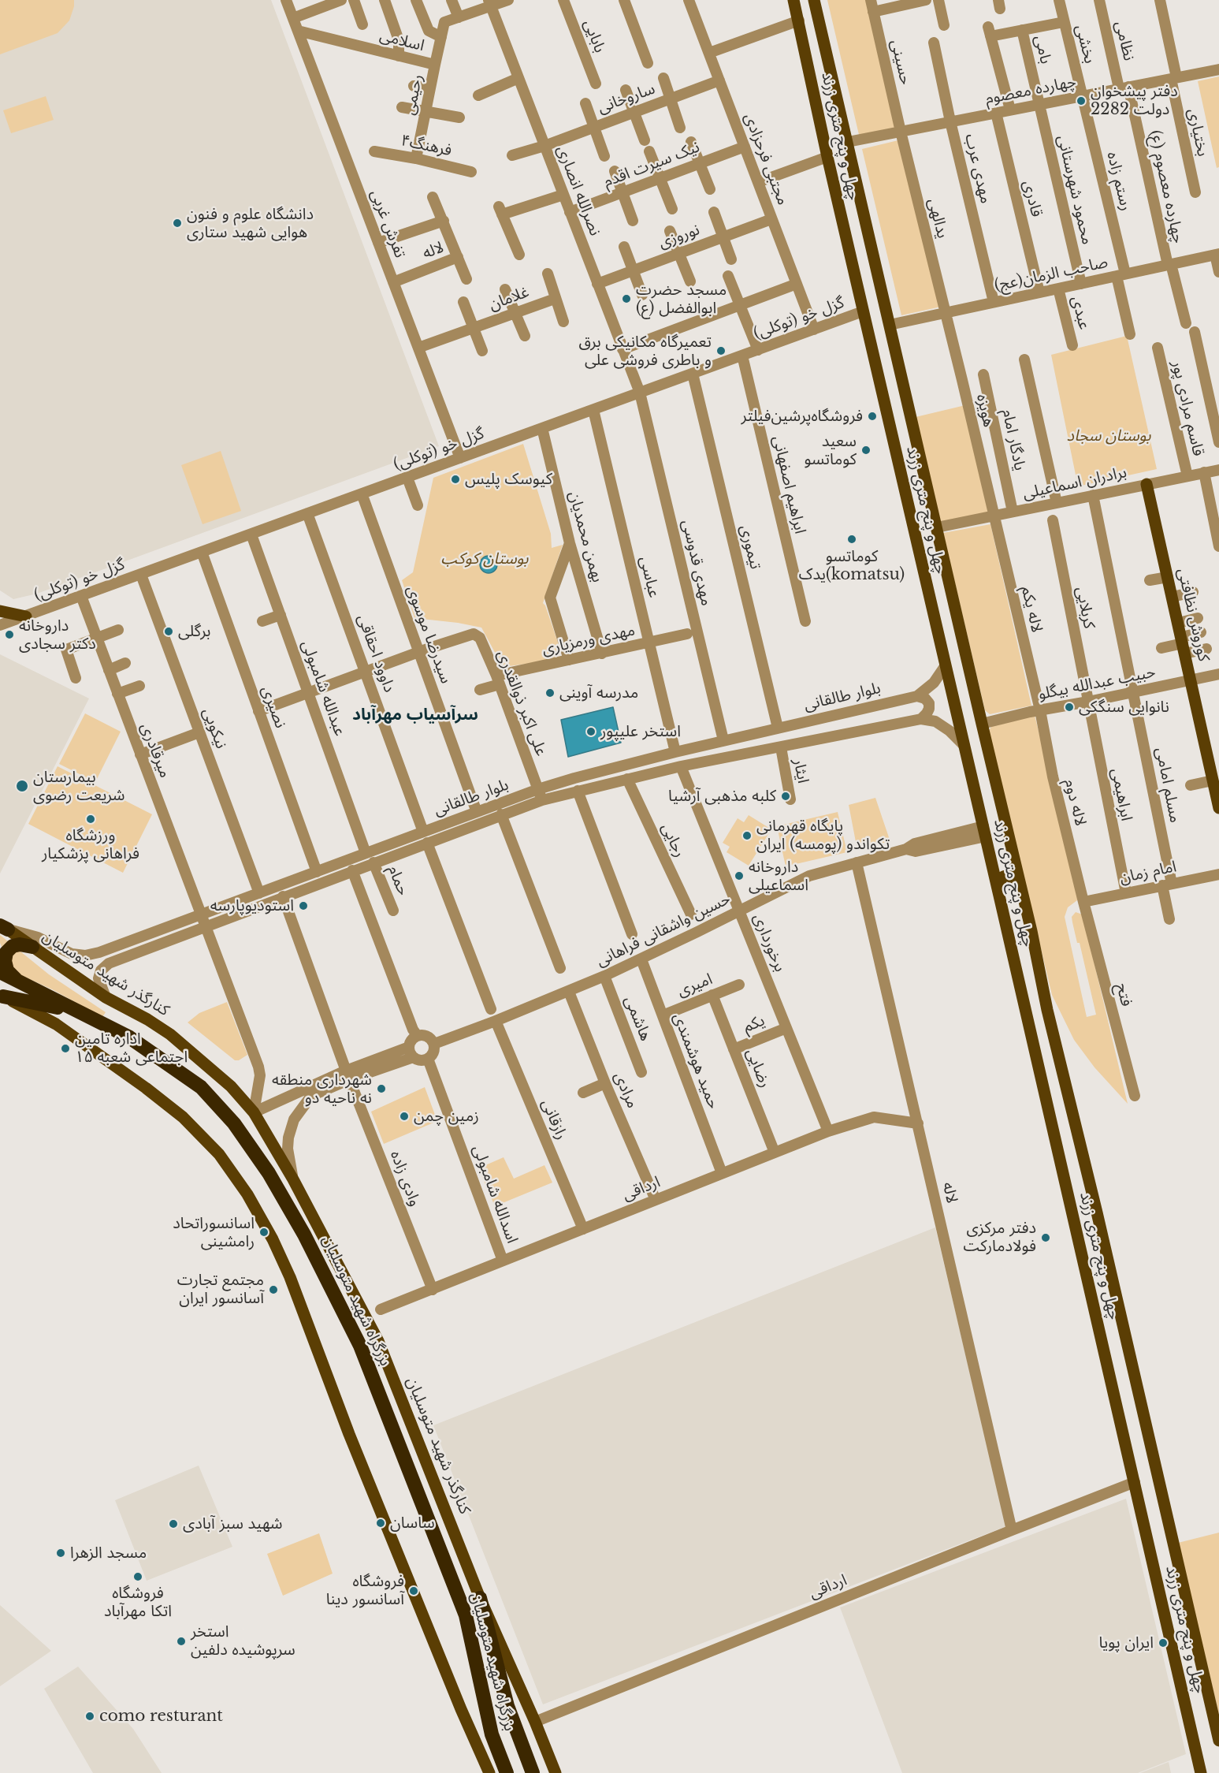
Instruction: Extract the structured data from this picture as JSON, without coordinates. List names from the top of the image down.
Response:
{
  "streets": {
    "highway": ["بزرگراه شهید متوسلیان"],
    "main road": ["چهل و پنج متری زرند", "کوروش نظافتی", "کنارگذر شهید متوسلیان"],
    "street": [
      "بابایی",
      "اسلامی",
      "نظامی",
      "بخشی",
      "بامی",
      "حسینی",
      "چهارده معصوم",
      "رحیمی",
      "ساروخانی",
      "بختیاری",
      "فرهنگ۴",
      "مجتبی فرحزادی",
      "نیک سیرت اقدم",
      "مهدی عرب",
      "رستم زاده",
      "چهارده معصوم (ع)",
      "محمود شهرستانی",
      "نصرالله انصاری",
      "قادری",
      "یدالهی",
      "تفرش غربی",
      "نوروزی",
      "لاله",
      "صاحب الزمان(عج)",
      "غلامان",
      "عبدی",
      "گزل خو (توکلی)",
      "قاسم مرادی پور",
      "هویزه",
      "یادگار امام",
      "برادران اسماعیلی",
      "ابراهیم اصفهانی",
      "بهمن محمدیان",
      "تیموری",
      "مهدی قدوسی",
      "عباسی",
      "کربلایی",
      "لاله یکم",
      "سیدرضا موسوی",
      "مهدی ورمزیاری",
      "داوود احقاقی",
      "حبیب عبدالله بیگلو",
      "عبدالله شامبولی",
      "بلوار طالقانی",
      "علی اکبر ذوالقدری",
      "نصیری",
      "نیکویی",
      "میرقادری",
      "ایثار",
      "مسلم امامی",
      "ابراهیمی",
      "لاله دوم",
      "رجایی",
      "امام زمان",
      "حمام",
      "حسین واشقانی فراهانی",
      "برخورداری",
      "امیری",
      "فتح",
      "هاشمی",
      "یکم",
      "حمید هوشمندی",
      "رضایی",
      "مرادی",
      "رازقانی",
      "وادی زاده",
      "ارداقی",
      "اسدالله شامبولی"
    ]
  },
  "crossings": [
    ["اسلامی", "رحیمی"],
    ["اسلامی", "نصرالله انصاری"],
    ["اسلامی", "تفرش غربی"],
    ["نظامی", "چهارده معصوم"],
    ["نظامی", "چهارده معصوم (ع)"],
    ["بخشی", "چهارده معصوم"],
    ["بخشی", "رستم زاده"],
    ["بامی", "چهارده معصوم"],
    ["بامی", "محمود شهرستانی"],
    ["حسینی", "چهارده معصوم"],
    ["حسینی", "یدالهی"],
    ["چهارده معصوم", "بختیاری"],
    ["چهارده معصوم", "چهل و پنج متری زرند"],
    ["چهارده معصوم", "مهدی عرب"],
    ["چهارده معصوم", "رستم زاده"],
    ["چهارده معصوم", "چهارده معصوم (ع)"],
    ["چهارده معصوم", "محمود شهرستانی"],
    ["چهارده معصوم", "قادری"],
    ["چهارده معصوم", "یدالهی"],
    ["رحیمی", "فرهنگ۴"],
    ["ساروخانی", "مجتبی فرحزادی"],
    ["ساروخانی", "نصرالله انصاری"],
    ["چهل و پنج متری زرند", "صاحب الزمان(عج)"],
    ["چهل و پنج متری زرند", "گزل خو (توکلی)"],
    ["چهل و پنج متری زرند", "برادران اسماعیلی"],
    ["چهل و پنج متری زرند", "حبیب عبدالله بیگلو"],
    ["چهل و پنج متری زرند", "بلوار طالقانی"],
    ["چهل و پنج متری زرند", "حسین واشقانی فراهانی"],
    ["چهل و پنج متری زرند", "ارداقی"],
    ["مجتبی فرحزادی", "نیک سیرت اقدم"],
    ["مجتبی فرحزادی", "نوروزی"],
    ["مجتبی فرحزادی", "گزل خو (توکلی)"],
    ["نیک سیرت اقدم", "نصرالله انصاری"],
    ["مهدی عرب", "صاحب الزمان(عج)"],
    ["رستم زاده", "صاحب الزمان(عج)"],
    ["چهارده معصوم (ع)", "صاحب الزمان(عج)"],
    ["محمود شهرستانی", "صاحب الزمان(عج)"],
    ["نصرالله انصاری", "نوروزی"],
    ["نصرالله انصاری", "گزل خو (توکلی)"],
    ["نصرالله انصاری", "مهدی قدوسی"],
    ["قادری", "صاحب الزمان(عج)"],
    ["یدالهی", "صاحب الزمان(عج)"],
    ["یدالهی", "هویزه"],
    ["تفرش غربی", "لاله"],
    ["تفرش غربی", "غلامان"],
    ["تفرش غربی", "گزل خو (توکلی)"],
    ["لاله", "حسین واشقانی فراهانی"],
    ["لاله", "ارداقی"],
    ["صاحب الزمان(عج)", "عبدی"],
    ["صاحب الزمان(عج)", "هویزه"],
    ["گزل خو (توکلی)", "ابراهیم اصفهانی"],
    ["گزل خو (توکلی)", "بهمن محمدیان"],
    ["گزل خو (توکلی)", "تیموری"],
    ["گزل خو (توکلی)", "مهدی قدوسی"],
    ["گزل خو (توکلی)", "عباسی"],
    ["گزل خو (توکلی)", "سیدرضا موسوی"],
    ["گزل خو (توکلی)", "داوود احقاقی"],
    ["گزل خو (توکلی)", "عبدالله شامبولی"],
    ["گزل خو (توکلی)", "نصیری"],
    ["گزل خو (توکلی)", "نیکویی"],
    ["گزل خو (توکلی)", "میرقادری"],
    ["قاسم مرادی پور", "برادران اسماعیلی"],
    ["هویزه", "برادران اسماعیلی"],
    ["هویزه", "لاله یکم"],
    ["یادگار امام", "برادران اسماعیلی"],
    ["برادران اسماعیلی", "لاله یکم"],
    ["برادران اسماعیلی", "کوروش نظافتی"],
    ["بهمن محمدیان", "مهدی ورمزیاری"],
    ["تیموری", "بلوار طالقانی"],
    ["مهدی قدوسی", "بلوار طالقانی"],
    ["عباسی", "مهدی ورمزیاری"],
    ["عباسی", "بلوار طالقانی"],
    ["کربلایی", "حبیب عبدالله بیگلو"],
    ["کربلایی", "ابراهیمی"],
    ["لاله یکم", "حبیب عبدالله بیگلو"],
    ["لاله یکم", "لاله دوم"],
    ["کوروش نظافتی", "حبیب عبدالله بیگلو"],
    ["سیدرضا موسوی", "بلوار طالقانی"],
    ["سیدرضا موسوی", "علی اکبر ذوالقدری"],
    ["مهدی ورمزیاری", "علی اکبر ذوالقدری"],
    ["داوود احقاقی", "بلوار طالقانی"],
    ["حبیب عبدالله بیگلو", "مسلم امامی"],
    ["حبیب عبدالله بیگلو", "ابراهیمی"],
    ["حبیب عبدالله بیگلو", "لاله دوم"],
    ["عبدالله شامبولی", "بلوار طالقانی"],
    ["بلوار طالقانی", "علی اکبر ذوالقدری"],
    ["بلوار طالقانی", "نصیری"],
    ["بلوار طالقانی", "نیکویی"],
    ["بلوار طالقانی", "میرقادری"],
    ["بلوار طالقانی", "ایثار"],
    ["بلوار طالقانی", "رجایی"],
    ["بلوار طالقانی", "حمام"],
    ["بلوار طالقانی", "برخورداری"],
    ["بلوار طالقانی", "کنارگذر شهید متوسلیان"],
    ["بلوار طالقانی", "وادی زاده"],
    ["مسلم امامی", "امام زمان"],
    ["ابراهیمی", "امام زمان"],
    ["لاله دوم", "امام زمان"],
    ["لاله دوم", "فتح"],
    ["امام زمان", "فتح"],
    ["حسین واشقانی فراهانی", "برخورداری"],
    ["حسین واشقانی فراهانی", "هاشمی"],
    ["حسین واشقانی فراهانی", "حمید هوشمندی"],
    ["حسین واشقانی فراهانی", "مرادی"],
    ["حسین واشقانی فراهانی", "رازقانی"],
    ["حسین واشقانی فراهانی", "اسدالله شامبولی"],
    ["برخورداری", "یکم"],
    ["برخورداری", "ارداقی"],
    ["کنارگذر شهید متوسلیان", "ارداقی"],
    ["کنارگذر شهید متوسلیان", "بزرگراه شهید متوسلیان"],
    ["امیری", "حمید هوشمندی"],
    ["امیری", "رضایی"],
    ["یکم", "رضایی"],
    ["حمید هوشمندی", "ارداقی"],
    ["رضایی", "ارداقی"],
    ["مرادی", "ارداقی"],
    ["رازقانی", "ارداقی"],
    ["وادی زاده", "ارداقی"],
    ["ارداقی", "اسدالله شامبولی"]
  ],
  "districts": ["سرآسیاب مهرآباد"],
  "parks": ["بوستان سجاد", "بوستان کوکب"],
  "places": [
    "دفتر پیشخوان دولت 2282",
    "دانشگاه علوم و فنون هوایی شهید ستاری",
    "مسجد حضرت ابوالفضل (ع)",
    "تعمیرگاه مکانیکی برق و باطری فروشی علی",
    "فروشگاه‌پرشین‌فیلتر",
    "سعید کوماتسو",
    "کیوسک پلیس",
    "کوماتسو یدک(komatsu)",
    "برگلی",
    "داروخانه دکتر سجادی",
    "مدرسه آوینی",
    "نانوایی سنگکی",
    "استخر علیپور",
    "بیمارستان شریعت رضوی",
    "کلبه مذهبی آرشیا",
    "ورزشگاه فراهانی پزشکیار",
    "پایگاه قهرمانی تکواندو (پومسه) ایران",
    "داروخانه اسماعیلی",
    "استودیوپارسه",
    "اداره تامین اجتماعی شعبه ۱۵",
    "شهرداری منطقه نه ناحیه دو",
    "زمین چمن",
    "اسانسوراتحاد رامشینی",
    "دفتر مرکزی فولادمارکت",
    "مجتمع تجارت آسانسور ایران",
    "ساسان",
    "شهید سبز آبادی",
    "مسجد الزهرا",
    "فروشگاه اتکا مهرآباد",
    "فروشگاه آسانسور دینا",
    "استخر سرپوشیده دلفین",
    "ایران پویا",
    "como resturant"
  ]
}
